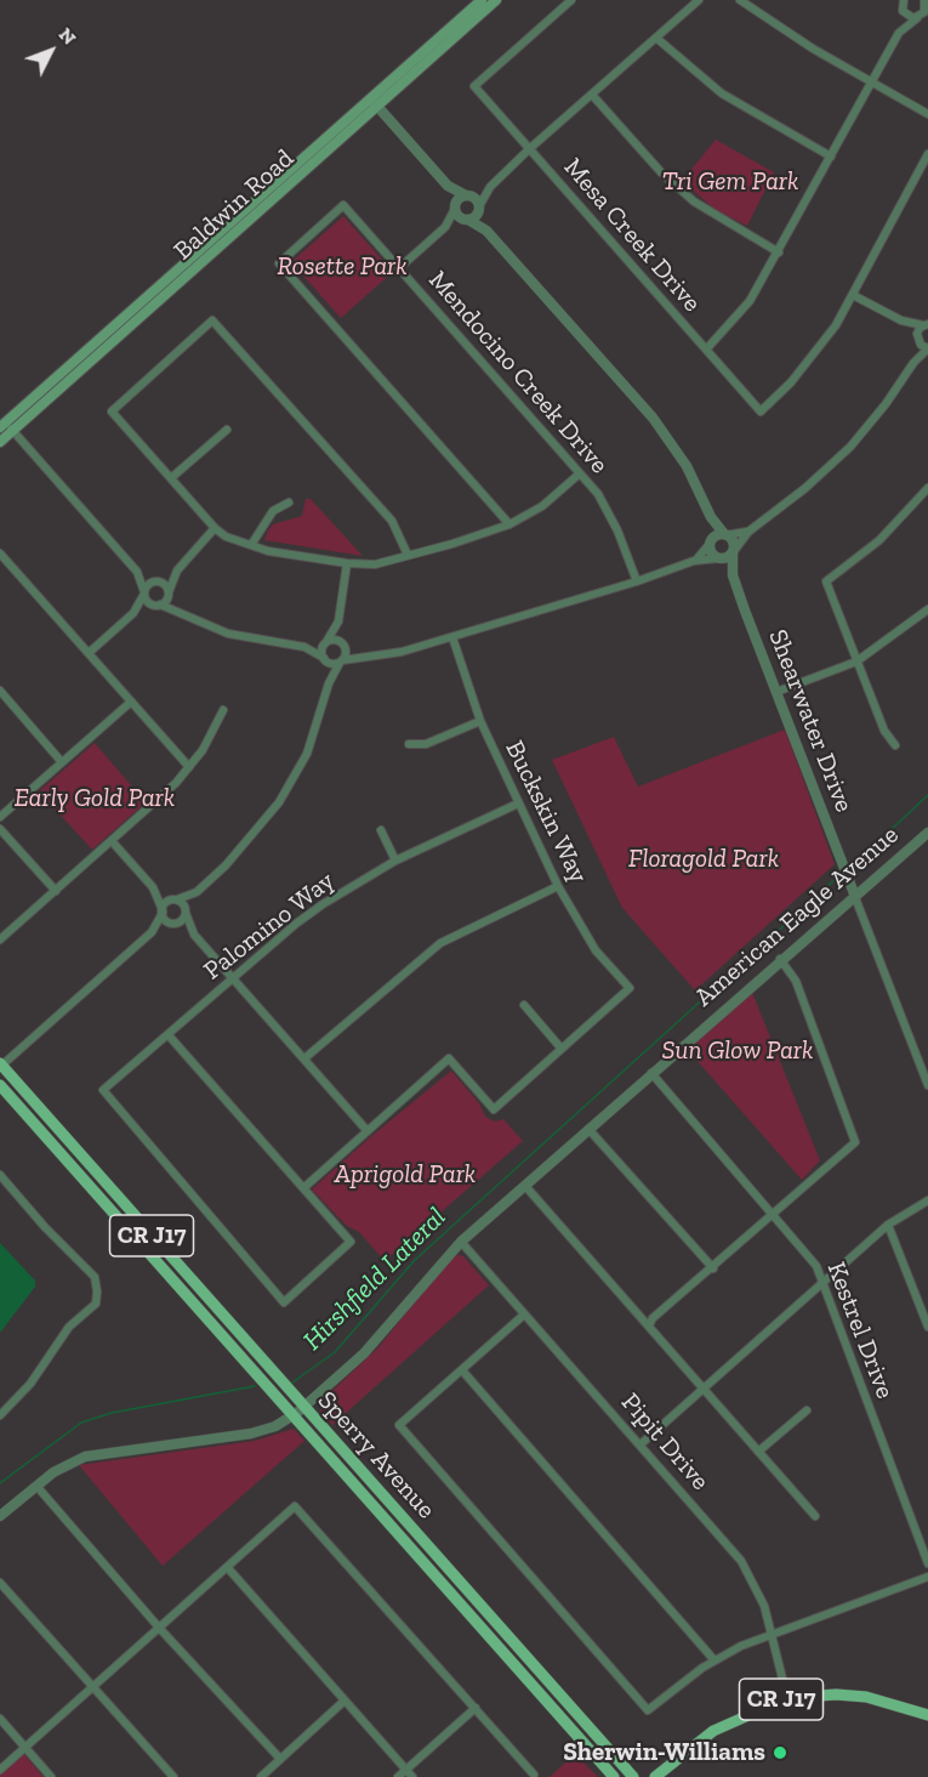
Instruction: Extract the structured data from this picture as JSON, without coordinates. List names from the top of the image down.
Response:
{
  "streets": {
    "main road": ["Baldwin Road", "CR J17", "Sperry Avenue"],
    "street": [
      "Mesa Creek Drive",
      "Mendocino Creek Drive",
      "Shearwater Drive",
      "Buckskin Way",
      "American Eagle Avenue",
      "Palomino Way",
      "Kestrel Drive",
      "Pipit Drive"
    ]
  },
  "crossings": [
    ["Shearwater Drive", "American Eagle Avenue"],
    ["Buckskin Way", "Palomino Way"],
    ["American Eagle Avenue", "Kestrel Drive"],
    ["American Eagle Avenue", "Pipit Drive"],
    ["American Eagle Avenue", "Sperry Avenue"],
    ["CR J17", "Pipit Drive"]
  ],
  "water": ["Hirshfield Lateral"],
  "parks": [
    "Tri Gem Park",
    "Rosette Park",
    "Early Gold Park",
    "Floragold Park",
    "Sun Glow Park",
    "Aprigold Park"
  ],
  "places": ["Sherwin-Williams"],
  "north": "top right"
}
